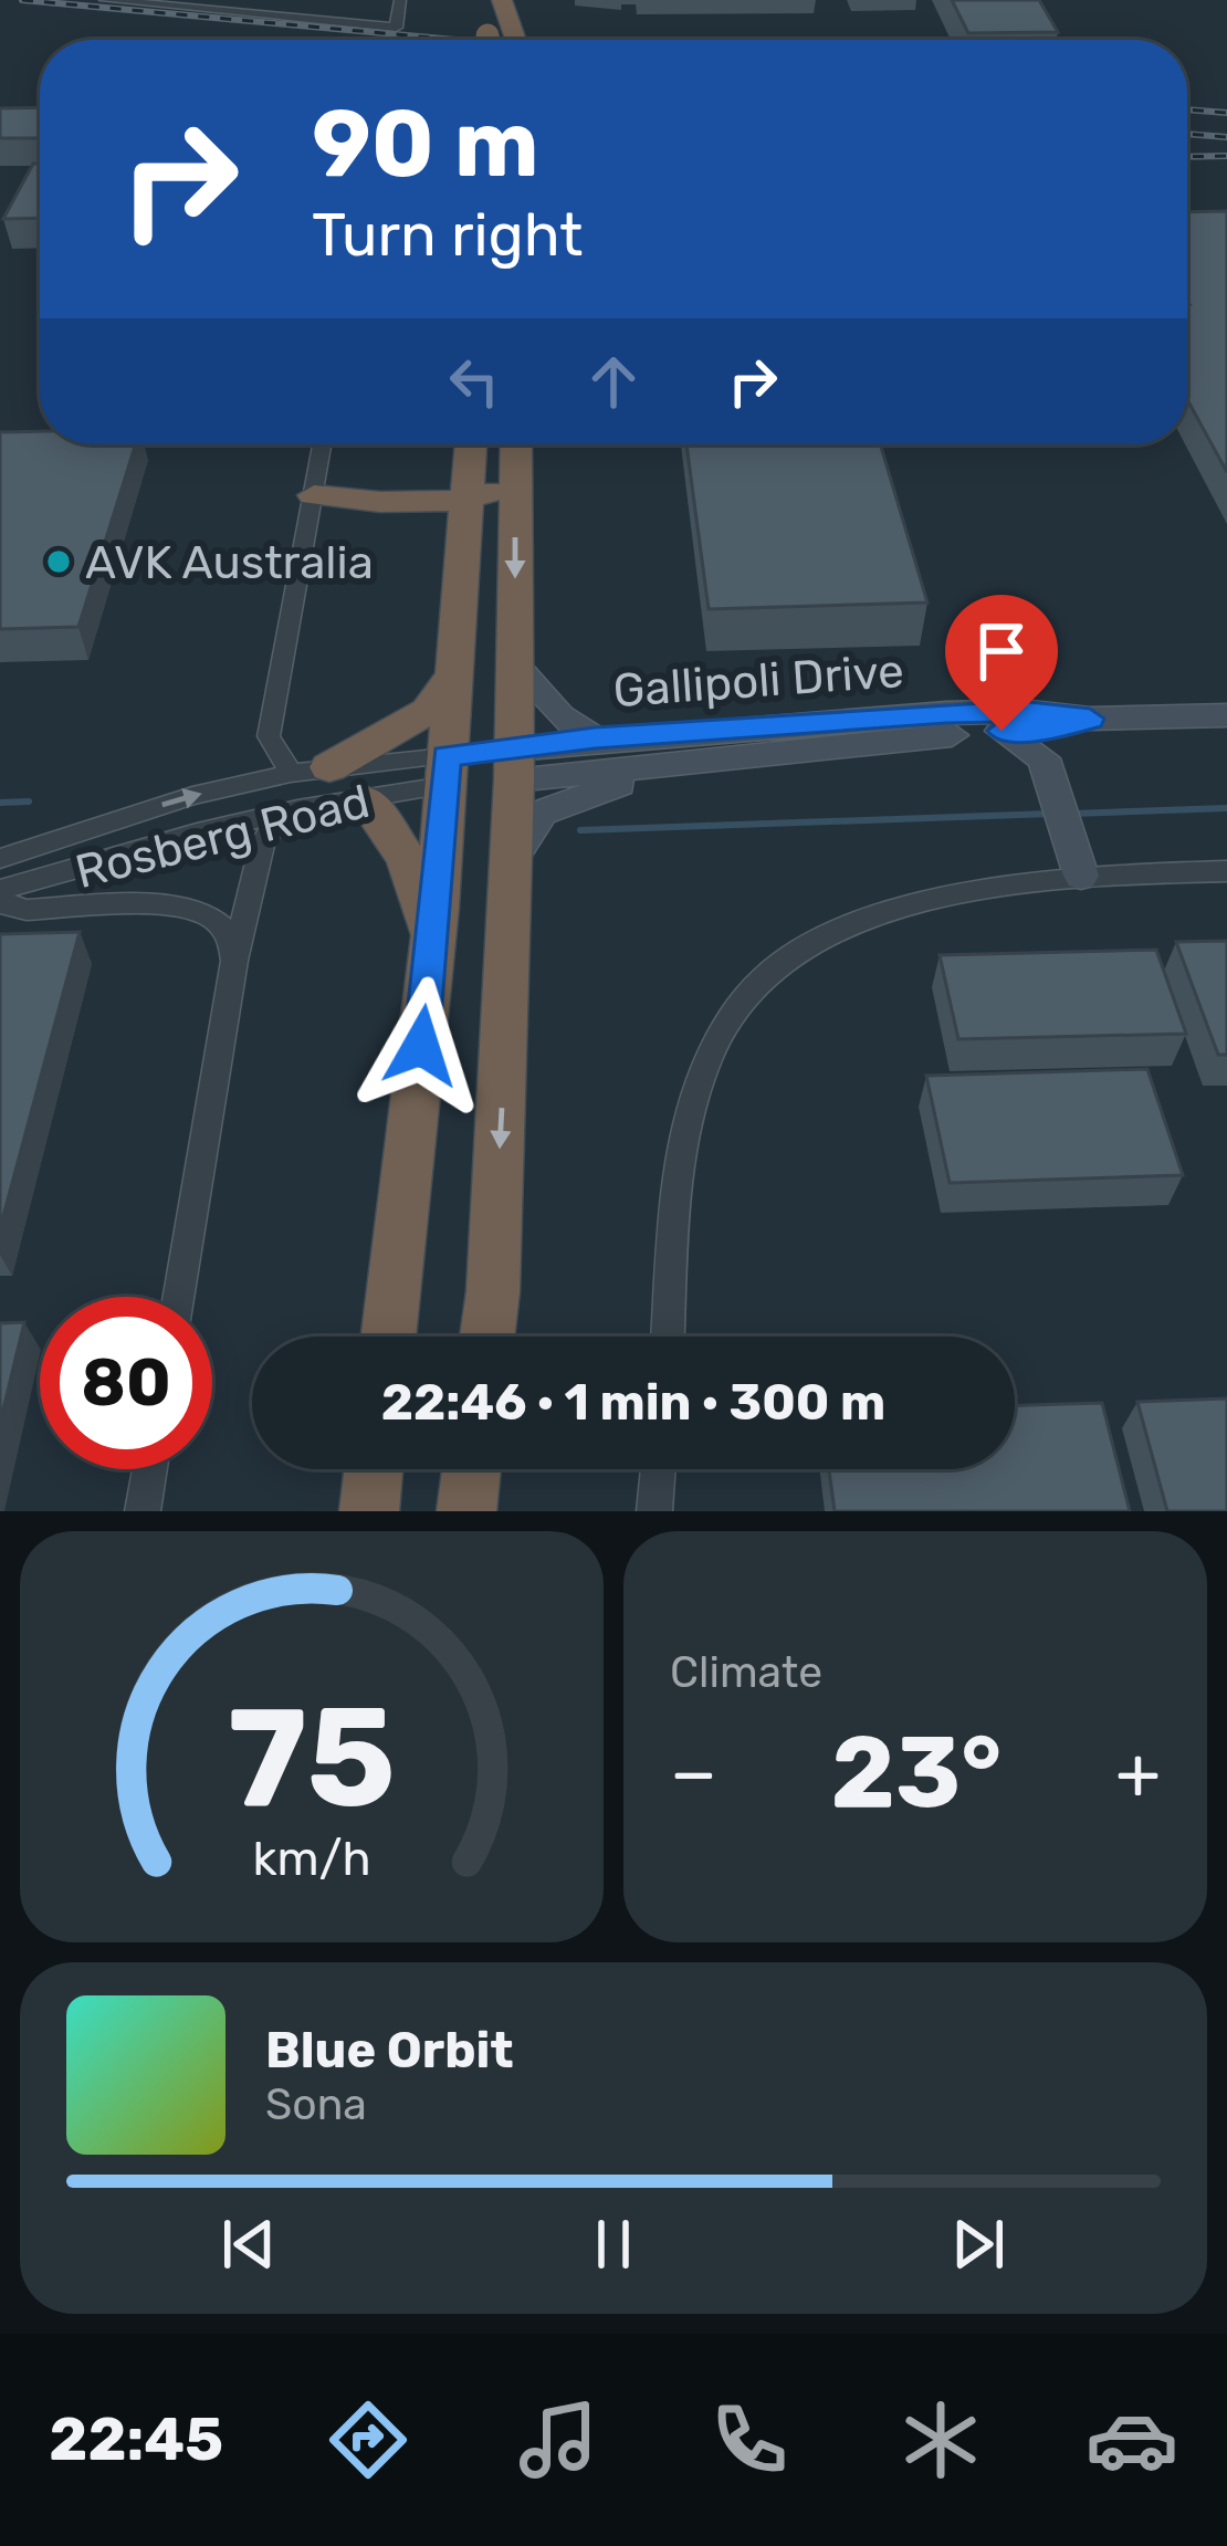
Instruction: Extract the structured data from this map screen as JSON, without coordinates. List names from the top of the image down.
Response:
{
  "streets": {
    "street": ["Gallipoli Drive", "Rosberg Road"]
  },
  "places": ["AVK Australia"],
  "page": {
    "turn": ["90 m", "Turn right"],
    "limit": "80",
    "trip": "22:46 · 1 min · 300 m",
    "tile": "Climate",
    "heat": ["−", "23°", "+"],
    "song": ["Blue Orbit", "Sona"],
    "tabs": "22:45",
    "gauge": ["75", "km/h"]
  }
}
